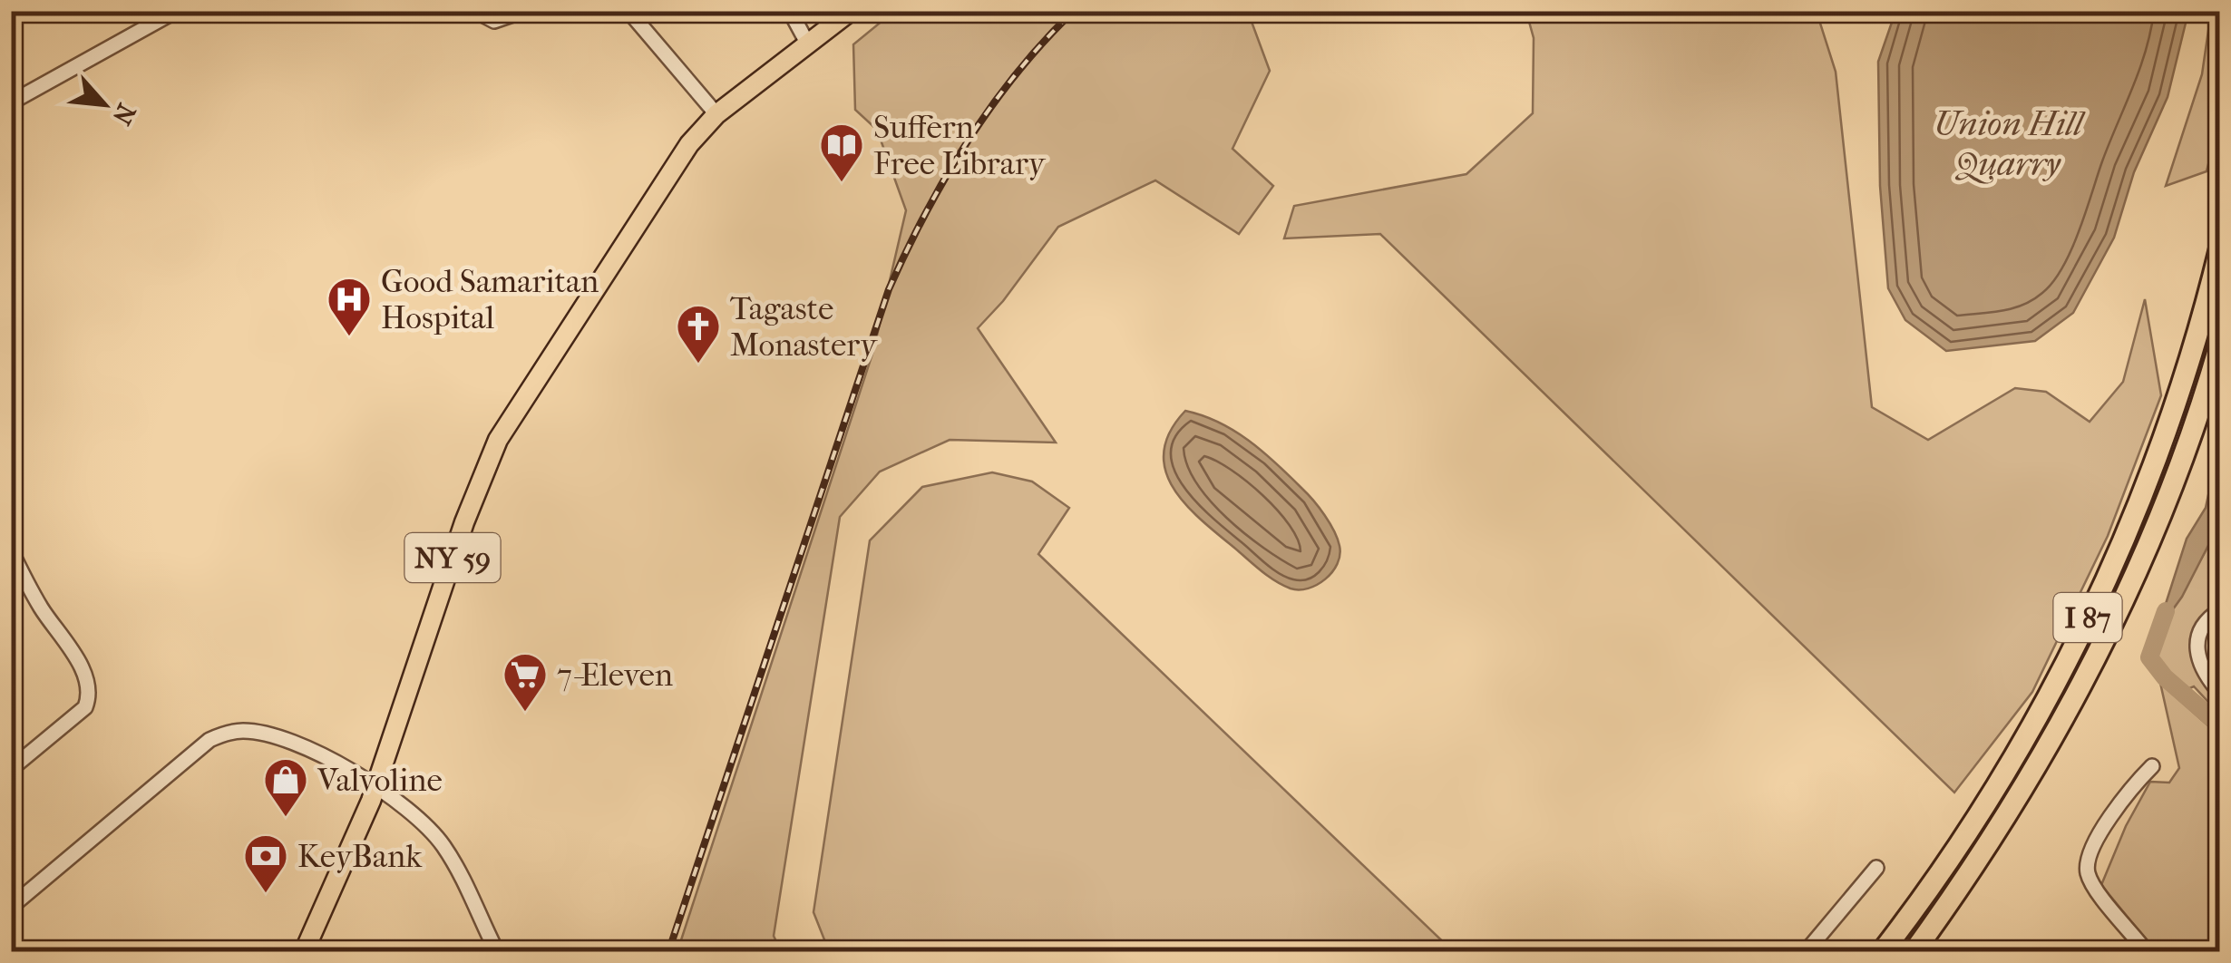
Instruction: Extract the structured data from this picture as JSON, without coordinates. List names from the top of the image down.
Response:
{
  "streets": {
    "highway": ["I 87"],
    "main road": ["NY 59"]
  },
  "water": ["Union Hill Quarry"],
  "places": {
    "library": ["Suffern Free Library"],
    "hospital": ["Good Samaritan Hospital"],
    "church": ["Tagaste Monastery"],
    "supermarket": ["7-Eleven"],
    "shop": ["Valvoline"],
    "bank": ["KeyBank"]
  },
  "north": "bottom right"
}
